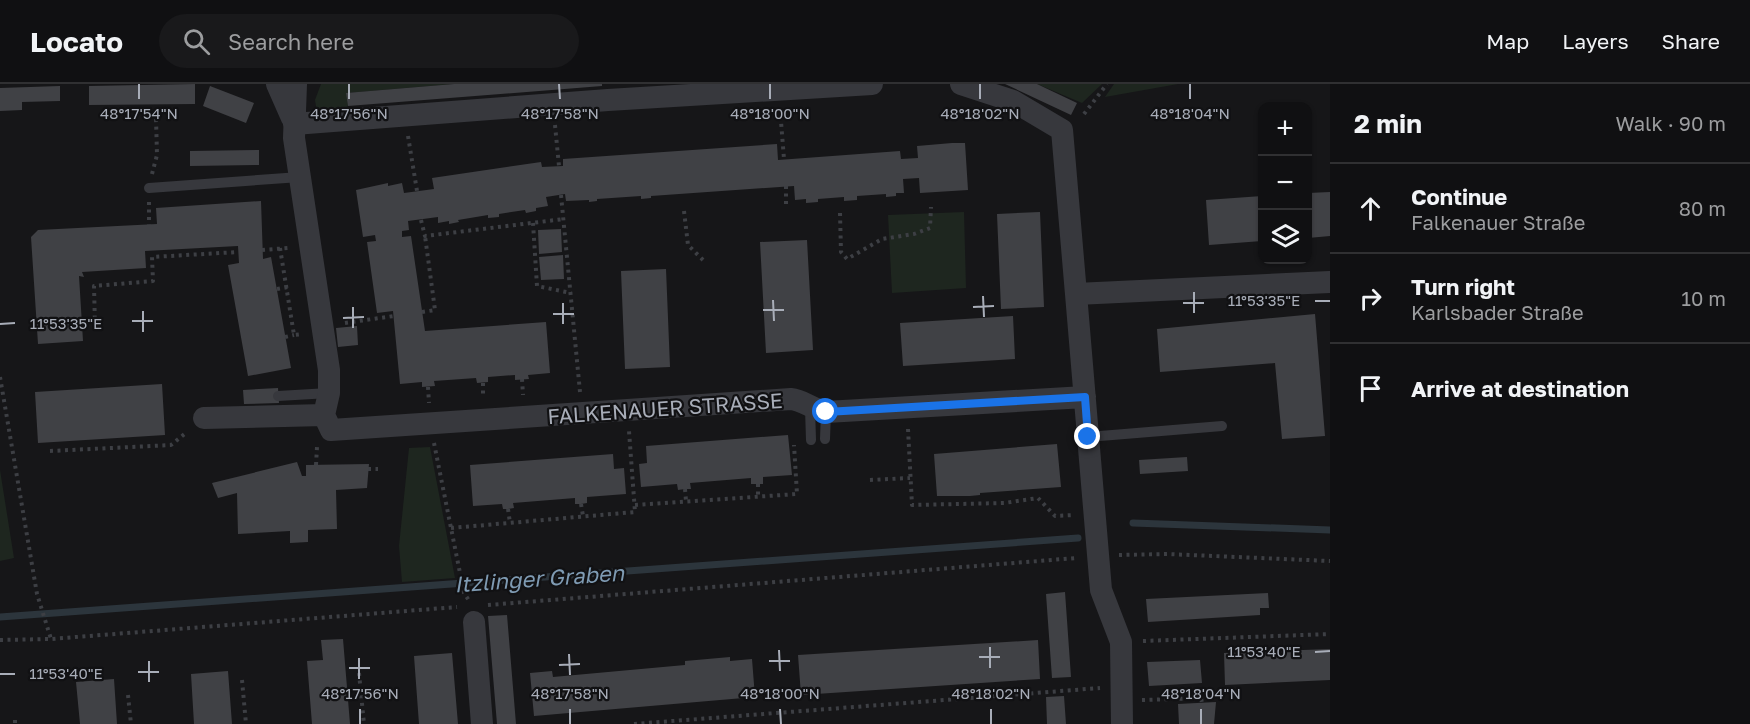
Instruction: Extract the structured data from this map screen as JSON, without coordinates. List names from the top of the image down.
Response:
{
  "streets": {
    "street": ["FALKENAUER STRASSE"]
  },
  "water": ["Itzlinger Graben"],
  "page": {
    "header": "Locato",
    "search": "Search here",
    "nav": ["Map", "Layers", "Share"],
    "heading": ["2 min", "Walk · 90 m"],
    "map_buttons": ["+", "−"],
    "list": [
      ["Continue", "Falkenauer Straße", "80 m"],
      ["Turn right", "Karlsbader Straße", "10 m"],
      "Arrive at destination"
    ]
  },
  "coordinates": [
    "48°17'54\"N",
    "48°17'56\"N",
    "48°17'58\"N",
    "48°18'00\"N",
    "48°18'02\"N",
    "48°18'04\"N",
    "11°53'35\"E",
    "11°53'40\"E"
  ]
}
